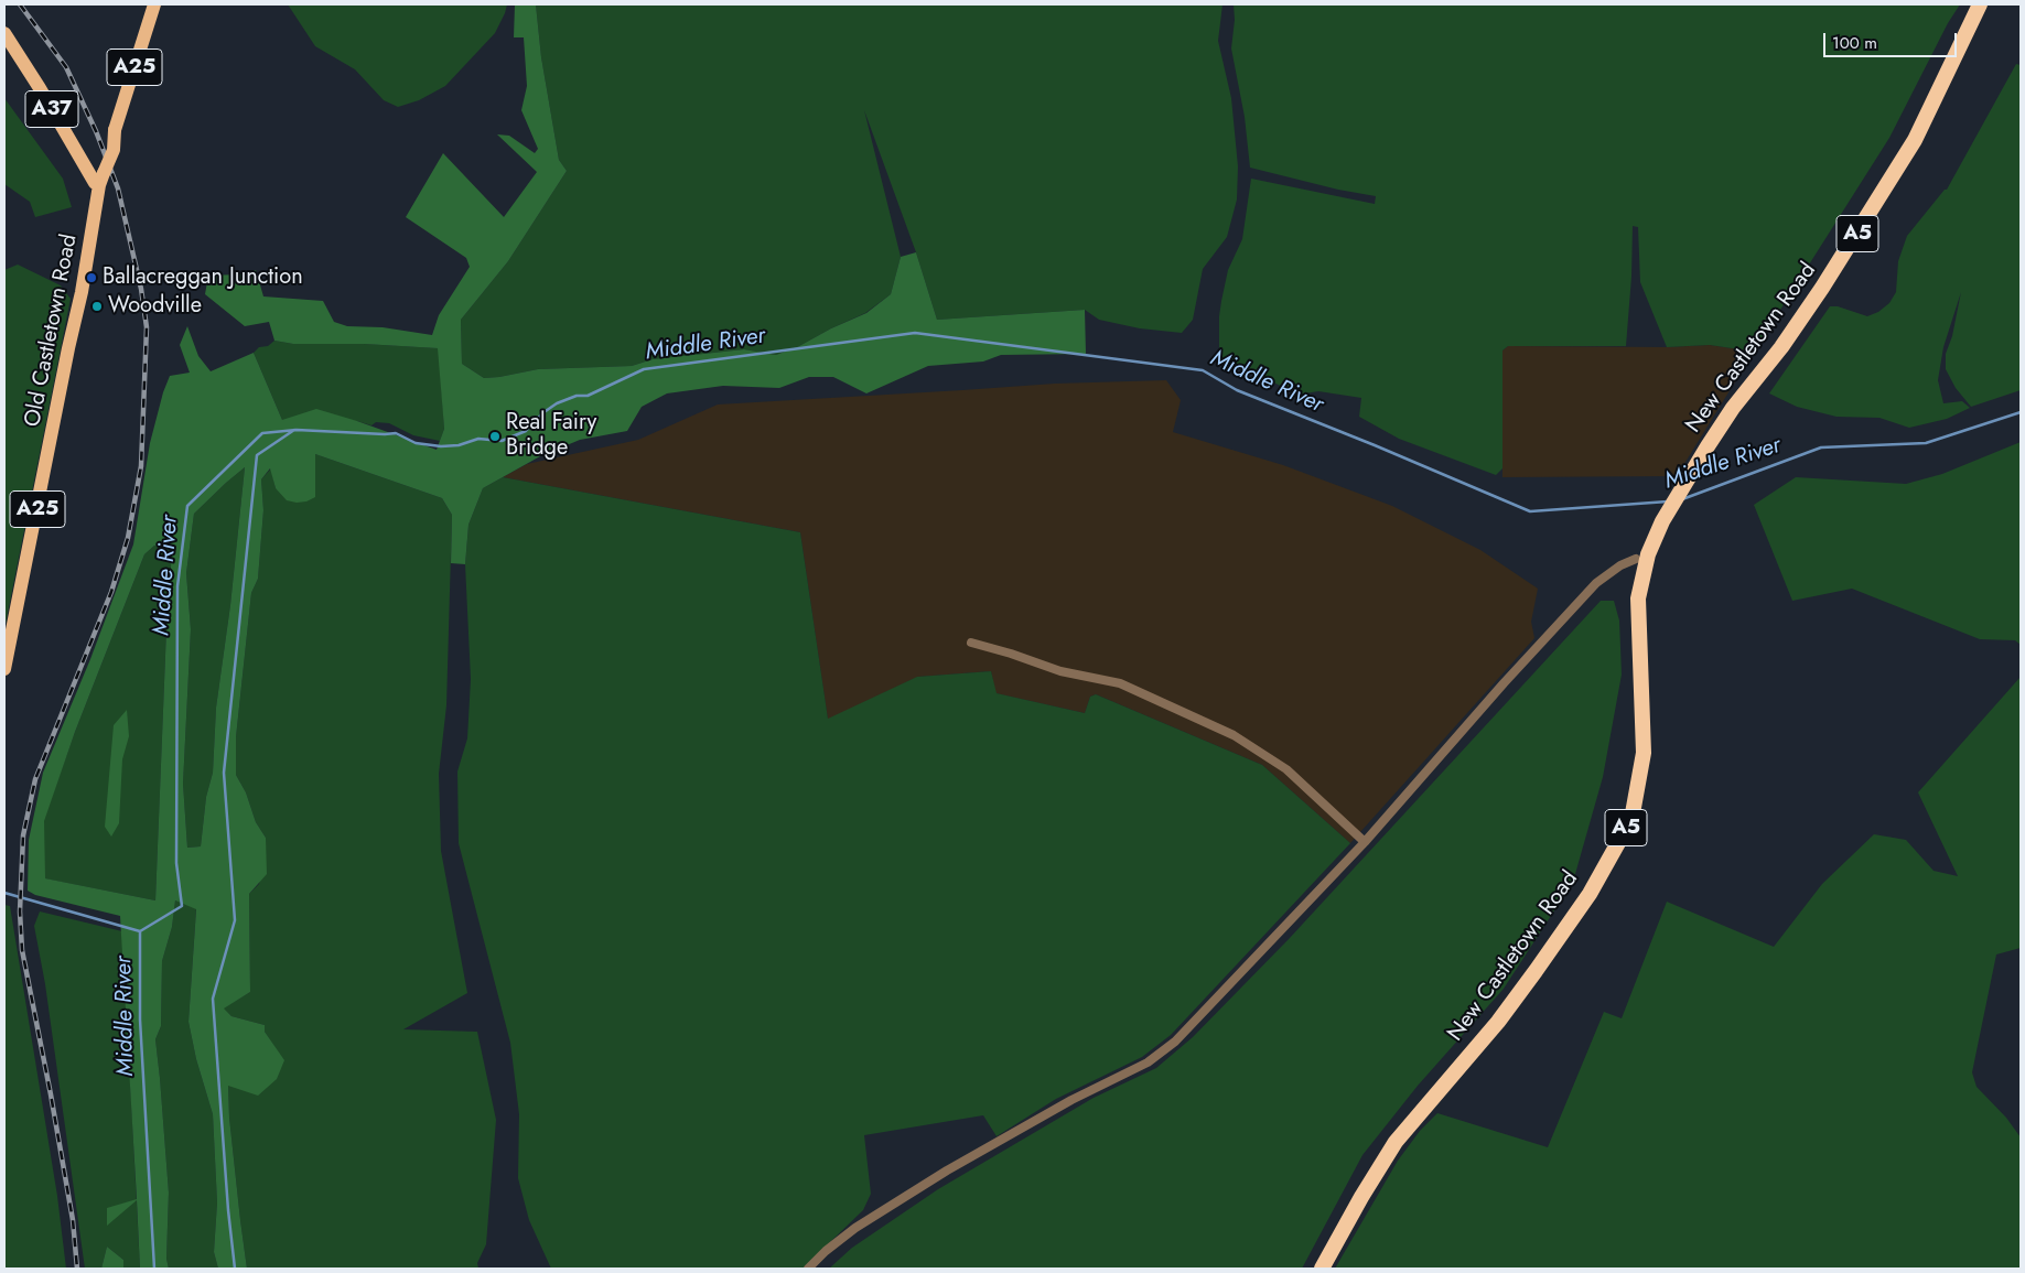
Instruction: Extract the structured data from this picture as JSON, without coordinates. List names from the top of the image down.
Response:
{
  "streets": {
    "highway": ["A5", "New Castletown Road"],
    "main road": ["A25", "A37", "Old Castletown Road"]
  },
  "crossings": [
    ["A37", "Old Castletown Road"]
  ],
  "water": ["Middle River"],
  "places": ["Ballacreggan Junction", "Woodville", "Real Fairy Bridge"],
  "scale_bar": "100 m"
}
